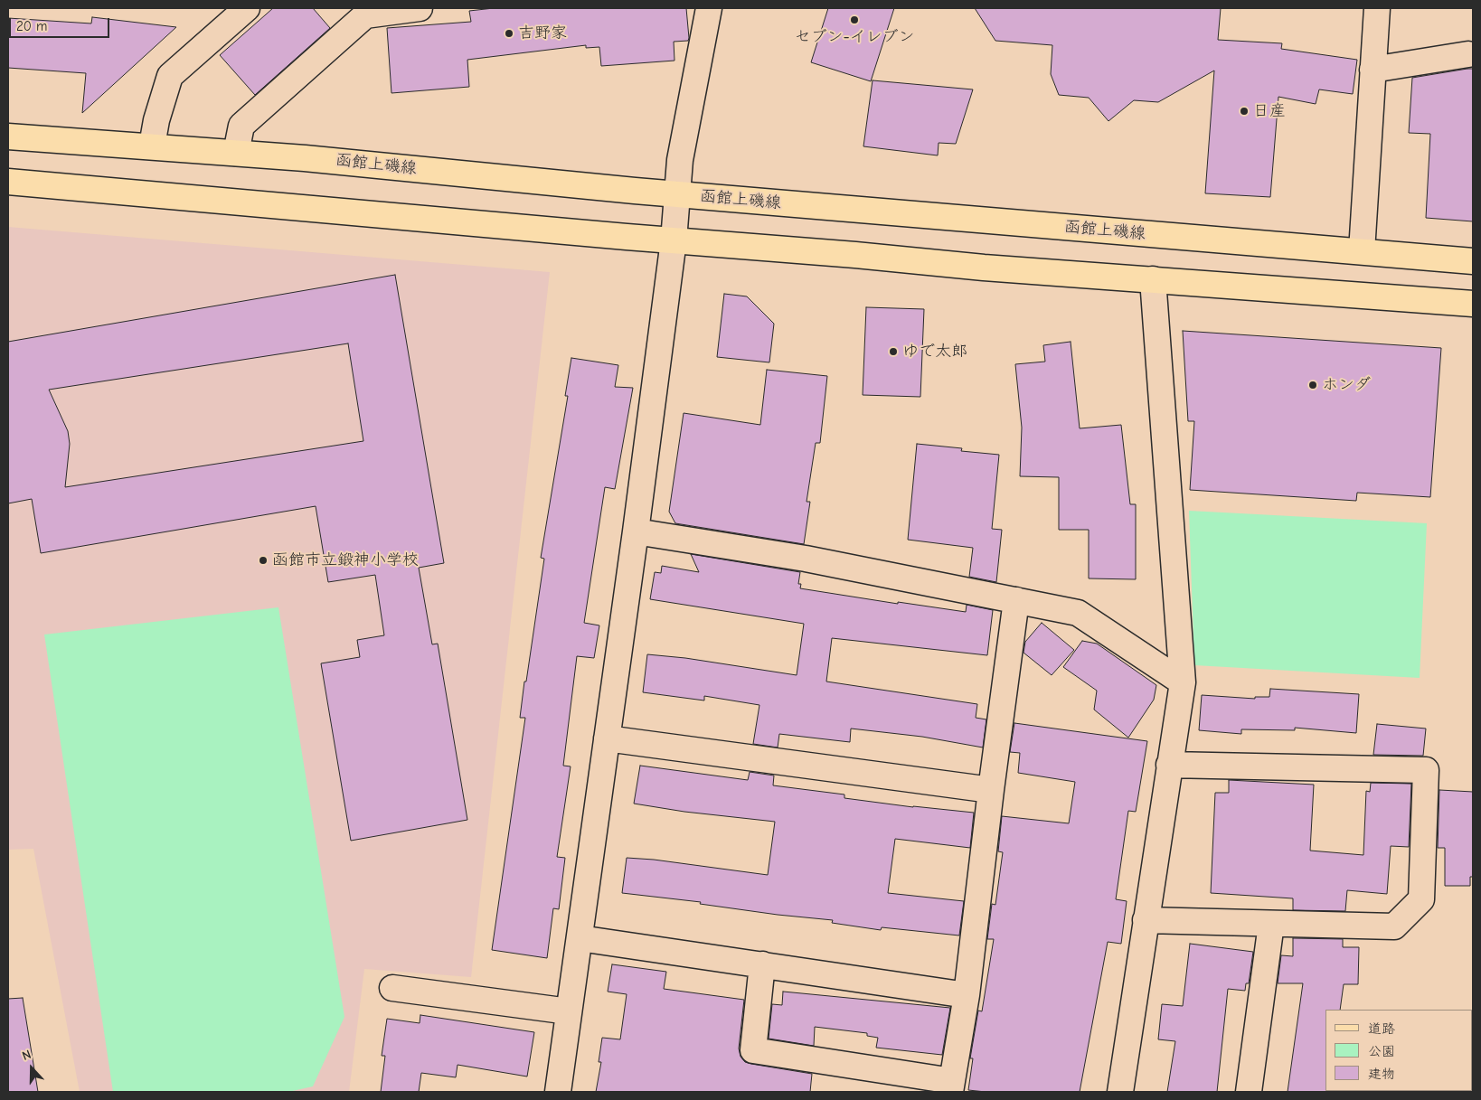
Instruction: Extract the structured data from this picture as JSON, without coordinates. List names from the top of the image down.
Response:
{
  "streets": {
    "main road": ["函館上磯線"]
  },
  "places": [
    "セブン-イレブン",
    "吉野家",
    "日産",
    "ゆで太郎",
    "ホンダ",
    "函館市立鍛神小学校"
  ],
  "legend": ["道路", "公園", "建物"],
  "scale_bar": "20 m",
  "north": "top"
}
